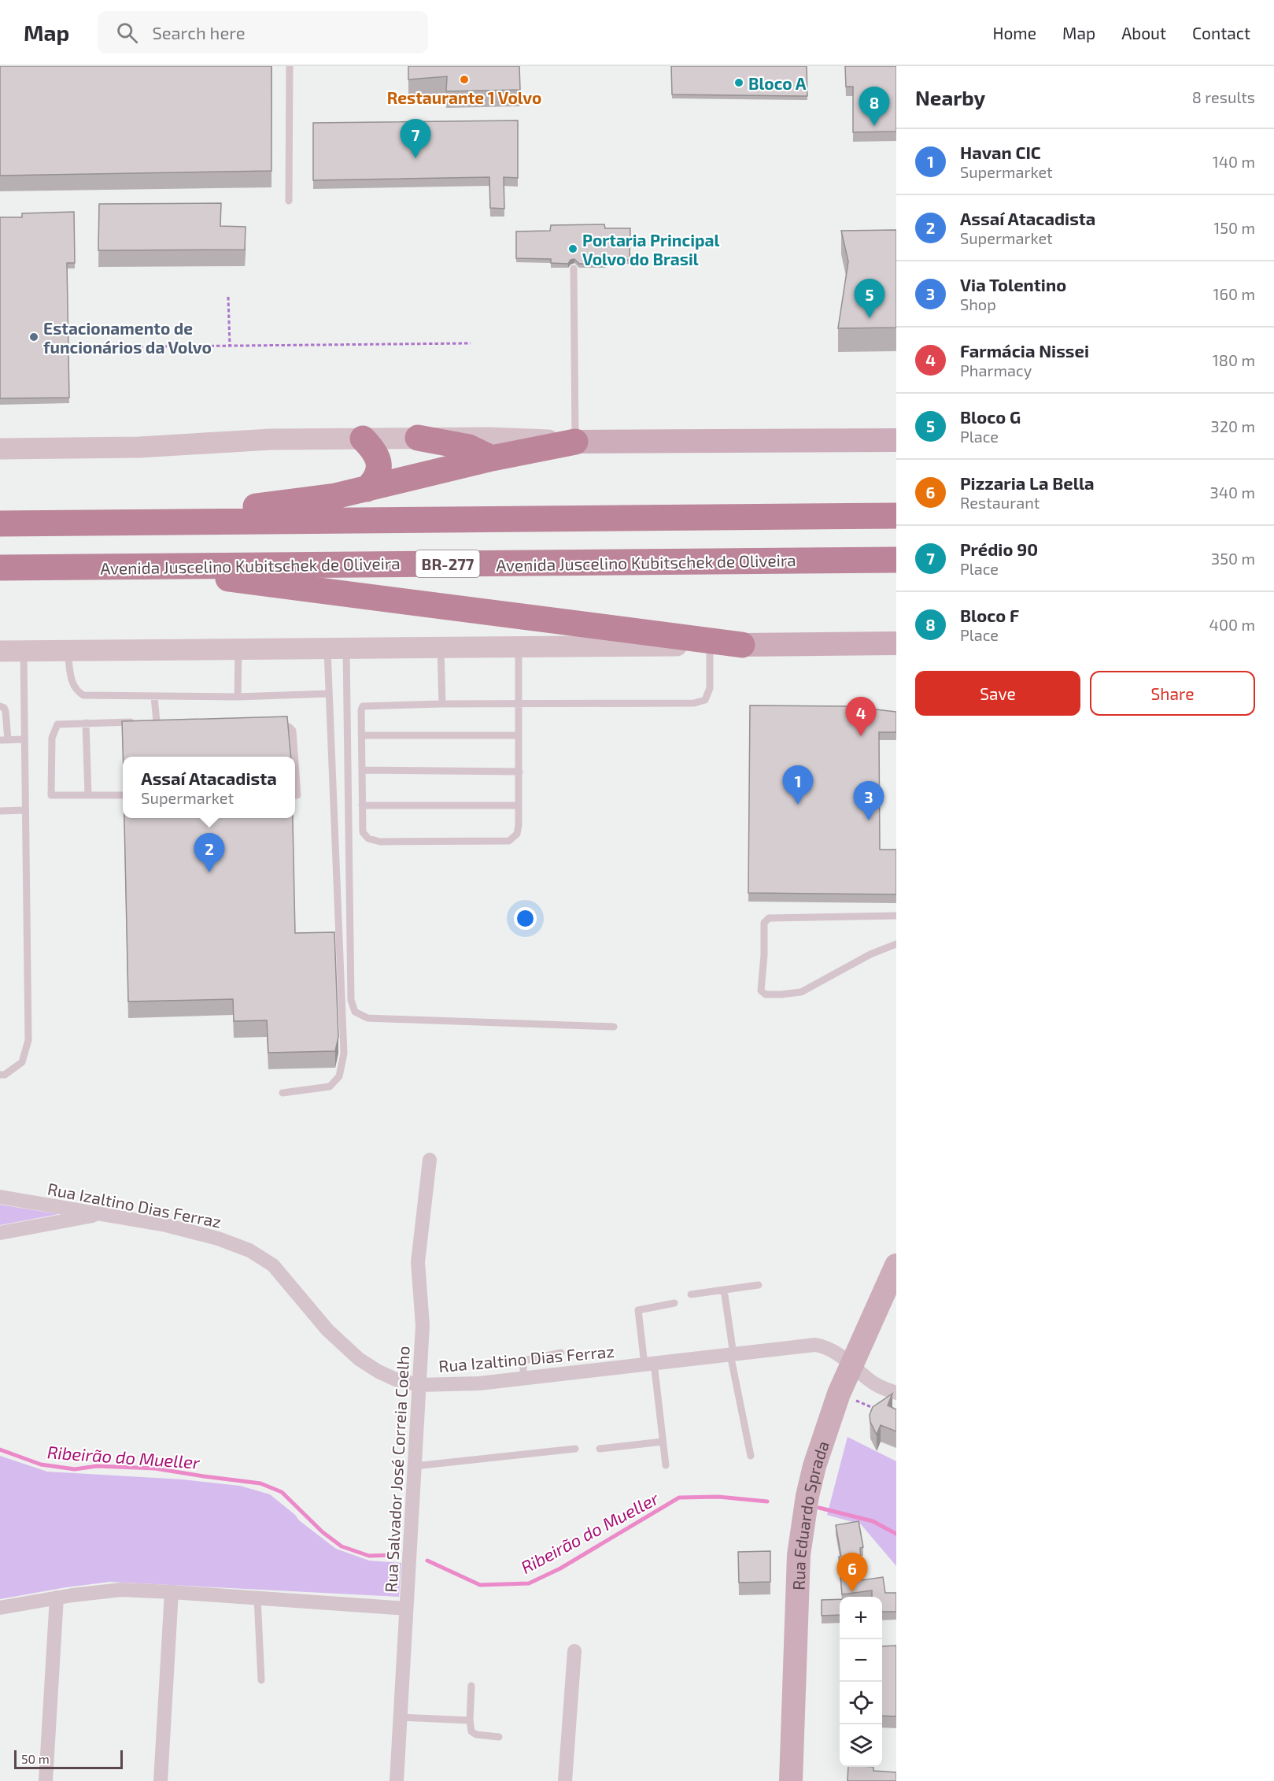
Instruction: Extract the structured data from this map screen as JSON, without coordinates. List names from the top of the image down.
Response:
{
  "streets": {
    "highway": ["Avenida Juscelino Kubitschek de Oliveira", "BR-277"],
    "main road": ["Rua Eduardo Sprada"],
    "street": ["Rua Izaltino Dias Ferraz", "Rua Salvador José Correia Coelho"]
  },
  "crossings": [
    ["Rua Izaltino Dias Ferraz", "Rua Salvador José Correia Coelho"],
    ["Rua Izaltino Dias Ferraz", "Rua Eduardo Sprada"]
  ],
  "water": ["Ribeirão do Mueller"],
  "places": [
    "Restaurante 1 Volvo",
    "Bloco A",
    "Portaria Principal Volvo do Brasil",
    "Estacionamento de funcionários da Volvo"
  ],
  "scale_bar": "50 m",
  "page": {
    "header": "Map",
    "search": "Search here",
    "nav": [
      "Home",
      "Map",
      "About",
      "Contact"
    ],
    "heading": ["Nearby", "8 results"],
    "pins": [
      "8",
      "7",
      "5",
      "4",
      "1",
      "3",
      "2",
      "6"
    ],
    "list": [
      {
        "mark": "1",
        "name": "Havan CIC",
        "note": "Supermarket",
        "value": "140 m"
      },
      {
        "mark": "2",
        "name": "Assaí Atacadista",
        "note": "Supermarket",
        "value": "150 m"
      },
      {
        "mark": "3",
        "name": "Via Tolentino",
        "note": "Shop",
        "value": "160 m"
      },
      {
        "mark": "4",
        "name": "Farmácia Nissei",
        "note": "Pharmacy",
        "value": "180 m"
      },
      {
        "mark": "5",
        "name": "Bloco G",
        "note": "Place",
        "value": "320 m"
      },
      {
        "mark": "6",
        "name": "Pizzaria La Bella",
        "note": "Restaurant",
        "value": "340 m"
      },
      {
        "mark": "7",
        "name": "Prédio 90",
        "note": "Place",
        "value": "350 m"
      },
      {
        "mark": "8",
        "name": "Bloco F",
        "note": "Place",
        "value": "400 m"
      }
    ],
    "buttons": ["Save", "Share"],
    "popup": ["Assaí Atacadista", "Supermarket"],
    "map_buttons": ["+", "−"],
    "scale": "50 m"
  }
}
